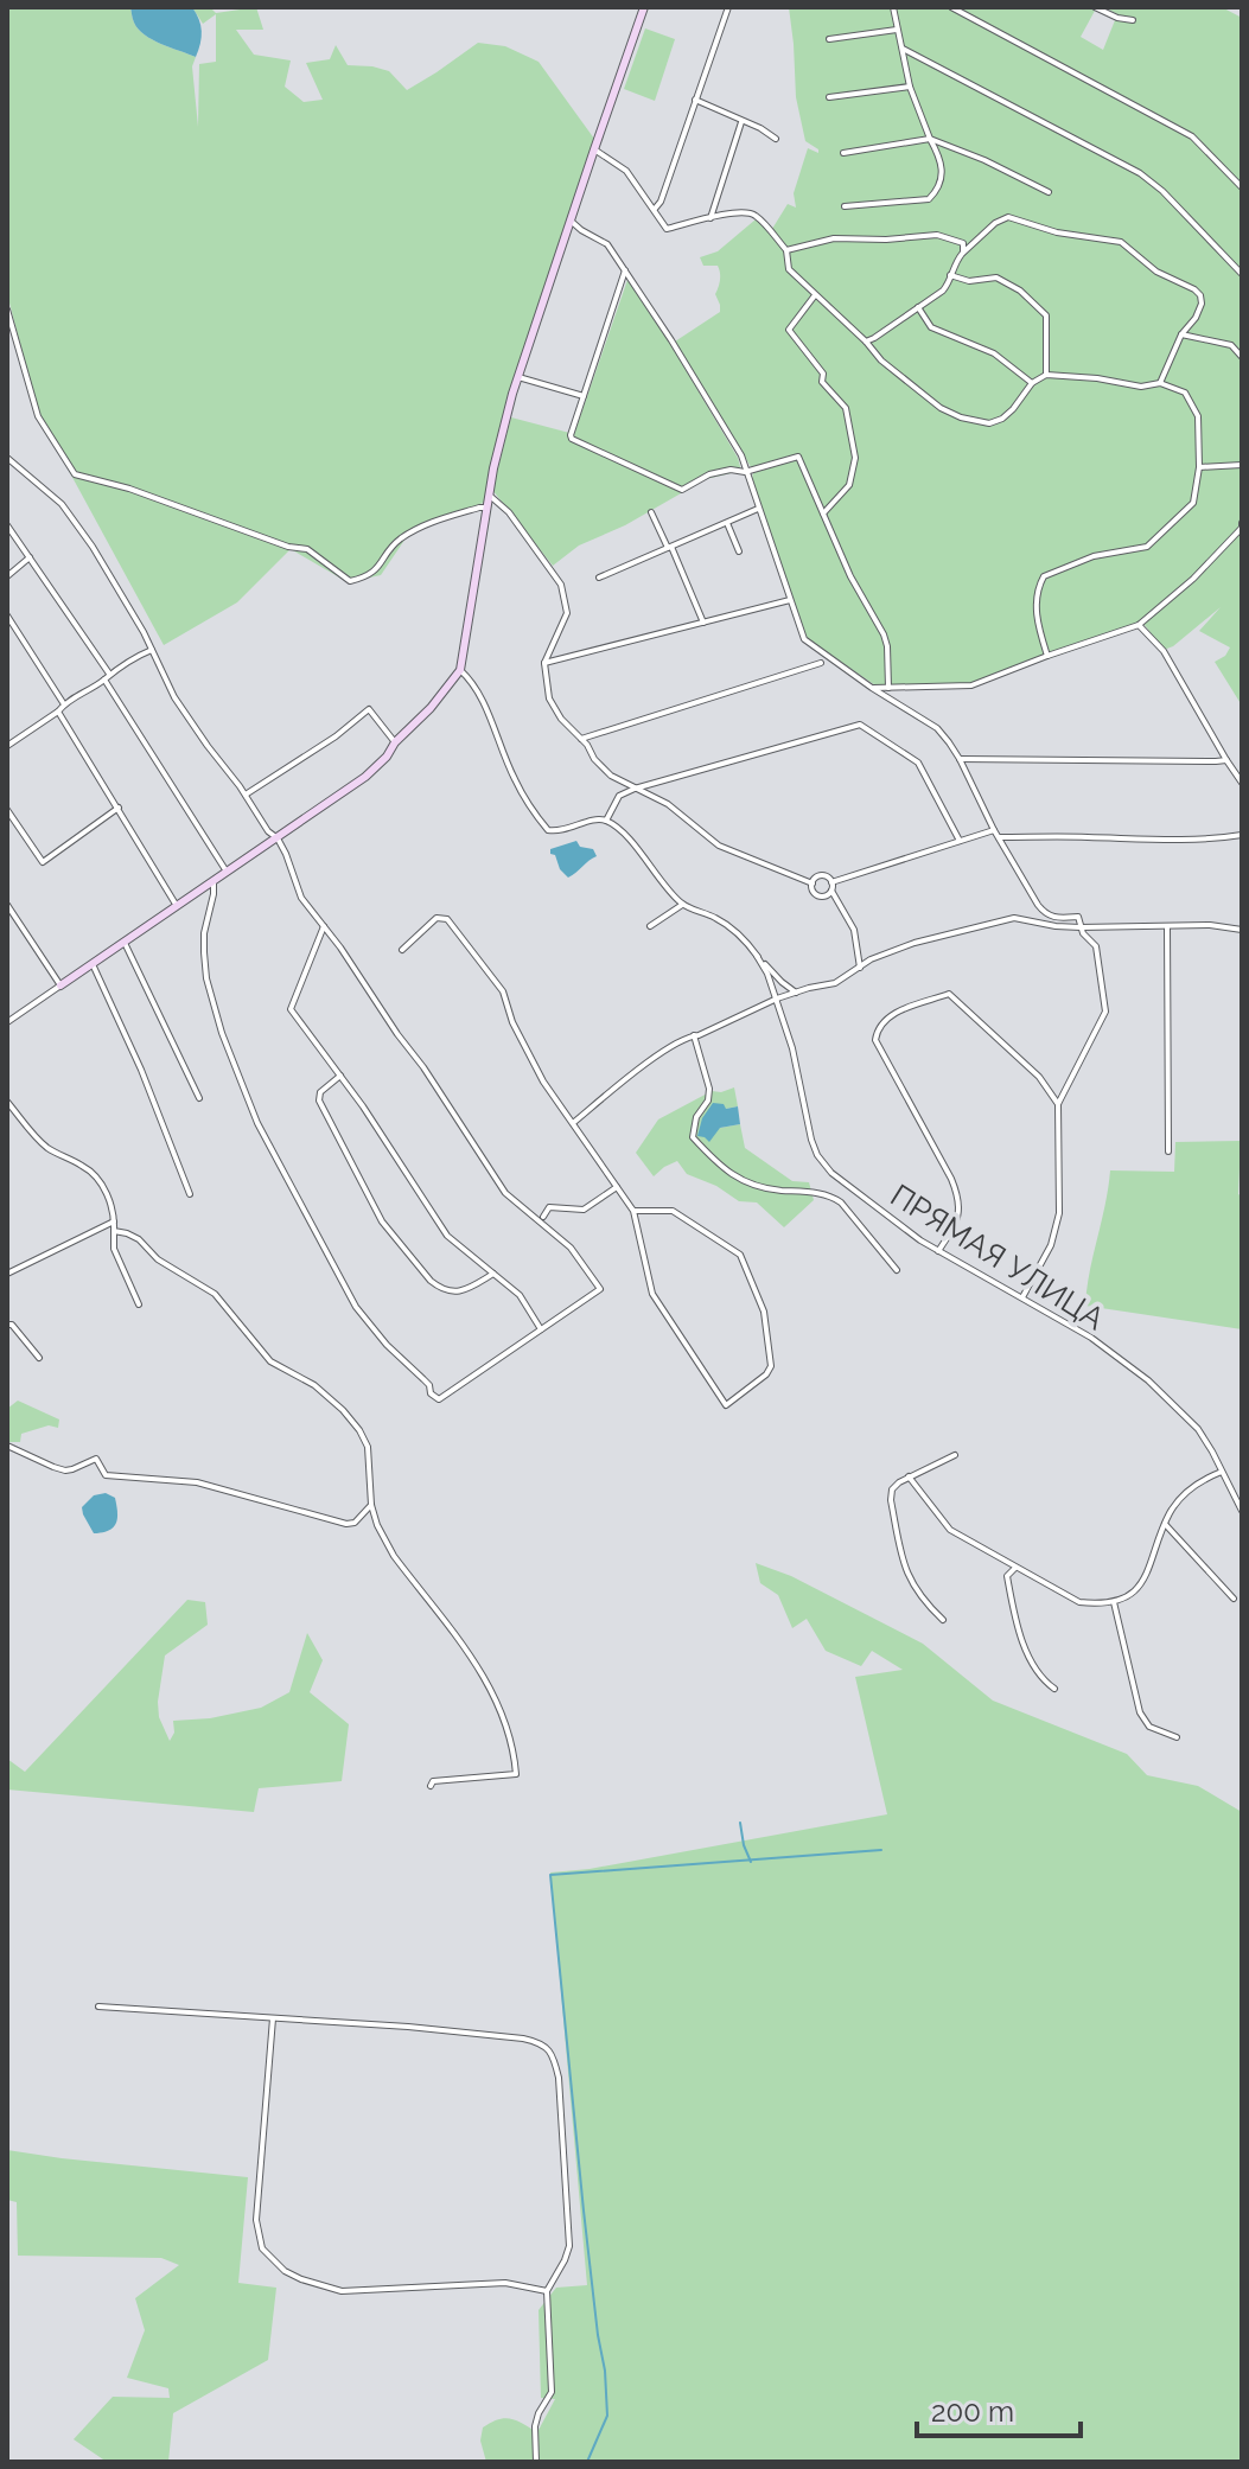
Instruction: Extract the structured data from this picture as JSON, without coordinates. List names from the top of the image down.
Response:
{
  "streets": {
    "street": ["ПРЯМАЯ УЛИЦА"]
  },
  "scale_bar": "200 m"
}
